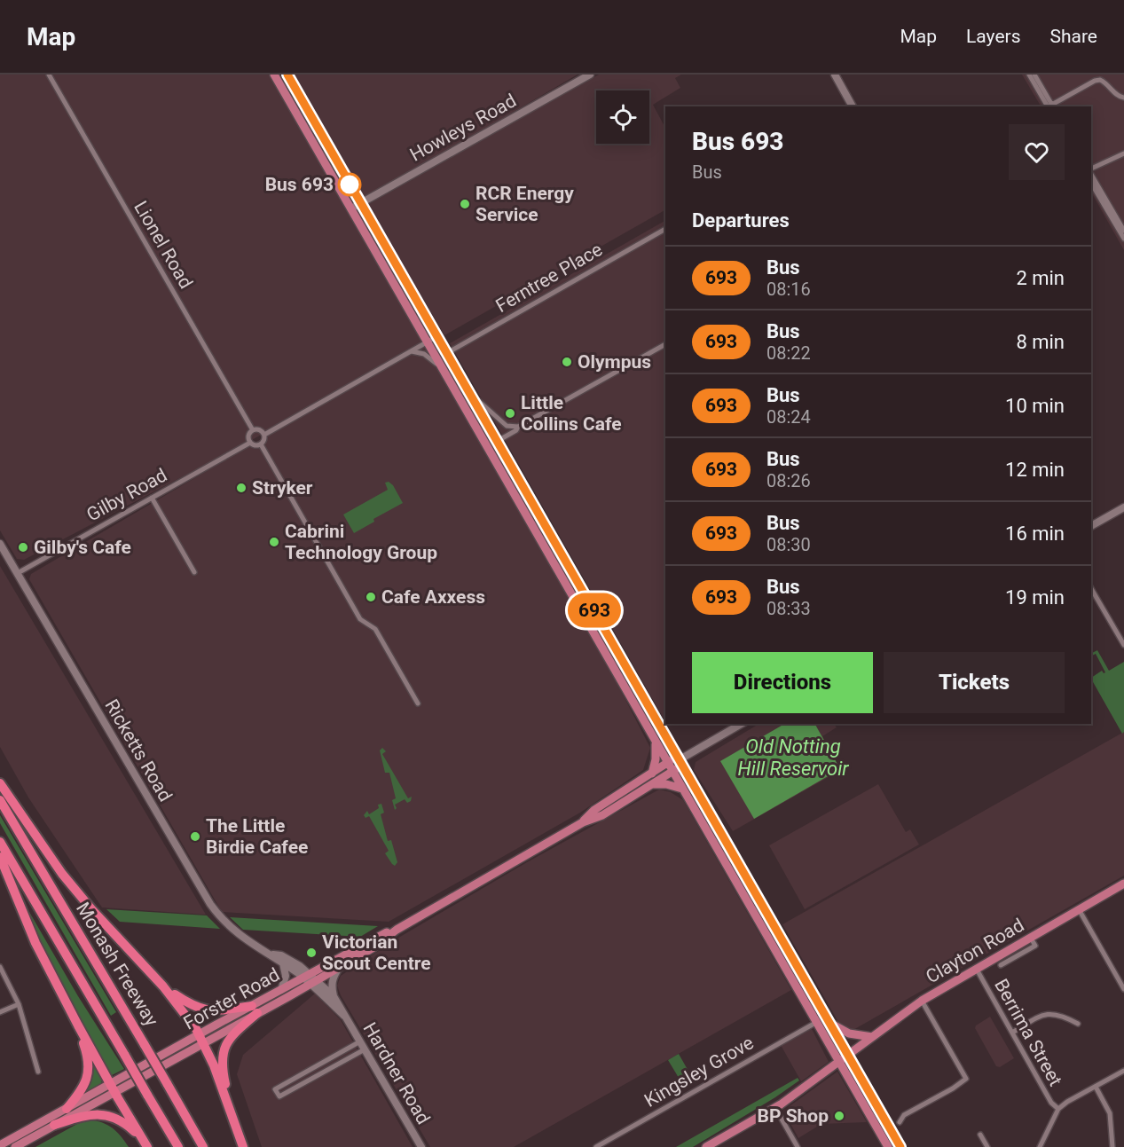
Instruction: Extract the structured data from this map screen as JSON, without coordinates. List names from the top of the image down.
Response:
{
  "streets": {
    "highway": ["Monash Freeway"],
    "main road": ["Clayton Road", "Forster Road"],
    "street": [
      "Howleys Road",
      "Lionel Road",
      "Ferntree Place",
      "Gilby Road",
      "Ricketts Road",
      "Berrima Street",
      "Kingsley Grove",
      "Hardner Road"
    ]
  },
  "crossings": [
    ["Lionel Road", "Gilby Road"],
    ["Gilby Road", "Ricketts Road"],
    ["Ricketts Road", "Forster Road"],
    ["Ricketts Road", "Hardner Road"],
    ["Clayton Road", "Berrima Street"],
    ["Forster Road", "Hardner Road"]
  ],
  "water": ["Old Notting Hill Reservoir"],
  "places": [
    "Bus 693",
    "RCR Energy Service",
    "Olympus",
    "Little Collins Cafe",
    "Stryker",
    "Cabrini Technology Group",
    "Gilby's Cafe",
    "Cafe Axxess",
    "The Little Birdie Cafee",
    "Victorian Scout Centre",
    "BP Shop"
  ],
  "lines": ["bus line 693"],
  "page": {
    "header": "Map",
    "nav": ["Map", "Layers", "Share"],
    "on_map": "693",
    "heading": [
      ["Bus 693", "Bus"],
      "Departures"
    ],
    "list": [
      {
        "mark": "693",
        "name": "Bus",
        "note": "08:16",
        "value": "2 min"
      },
      {
        "mark": "693",
        "name": "Bus",
        "note": "08:22",
        "value": "8 min"
      },
      {
        "mark": "693",
        "name": "Bus",
        "note": "08:24",
        "value": "10 min"
      },
      {
        "mark": "693",
        "name": "Bus",
        "note": "08:26",
        "value": "12 min"
      },
      {
        "mark": "693",
        "name": "Bus",
        "note": "08:30",
        "value": "16 min"
      },
      {
        "mark": "693",
        "name": "Bus",
        "note": "08:33",
        "value": "19 min"
      }
    ],
    "buttons": ["Directions", "Tickets"]
  }
}
